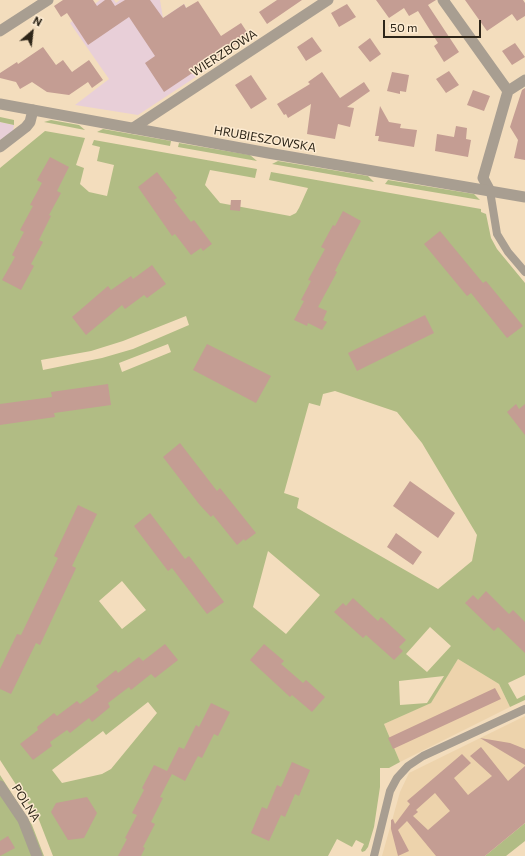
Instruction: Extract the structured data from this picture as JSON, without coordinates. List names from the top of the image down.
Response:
{
  "streets": {
    "street": ["WIERZBOWA", "HRUBIESZOWSKA", "POLNA"]
  },
  "crossings": [
    ["WIERZBOWA", "HRUBIESZOWSKA"]
  ],
  "scale_bar": "50 m",
  "north": "top right"
}
